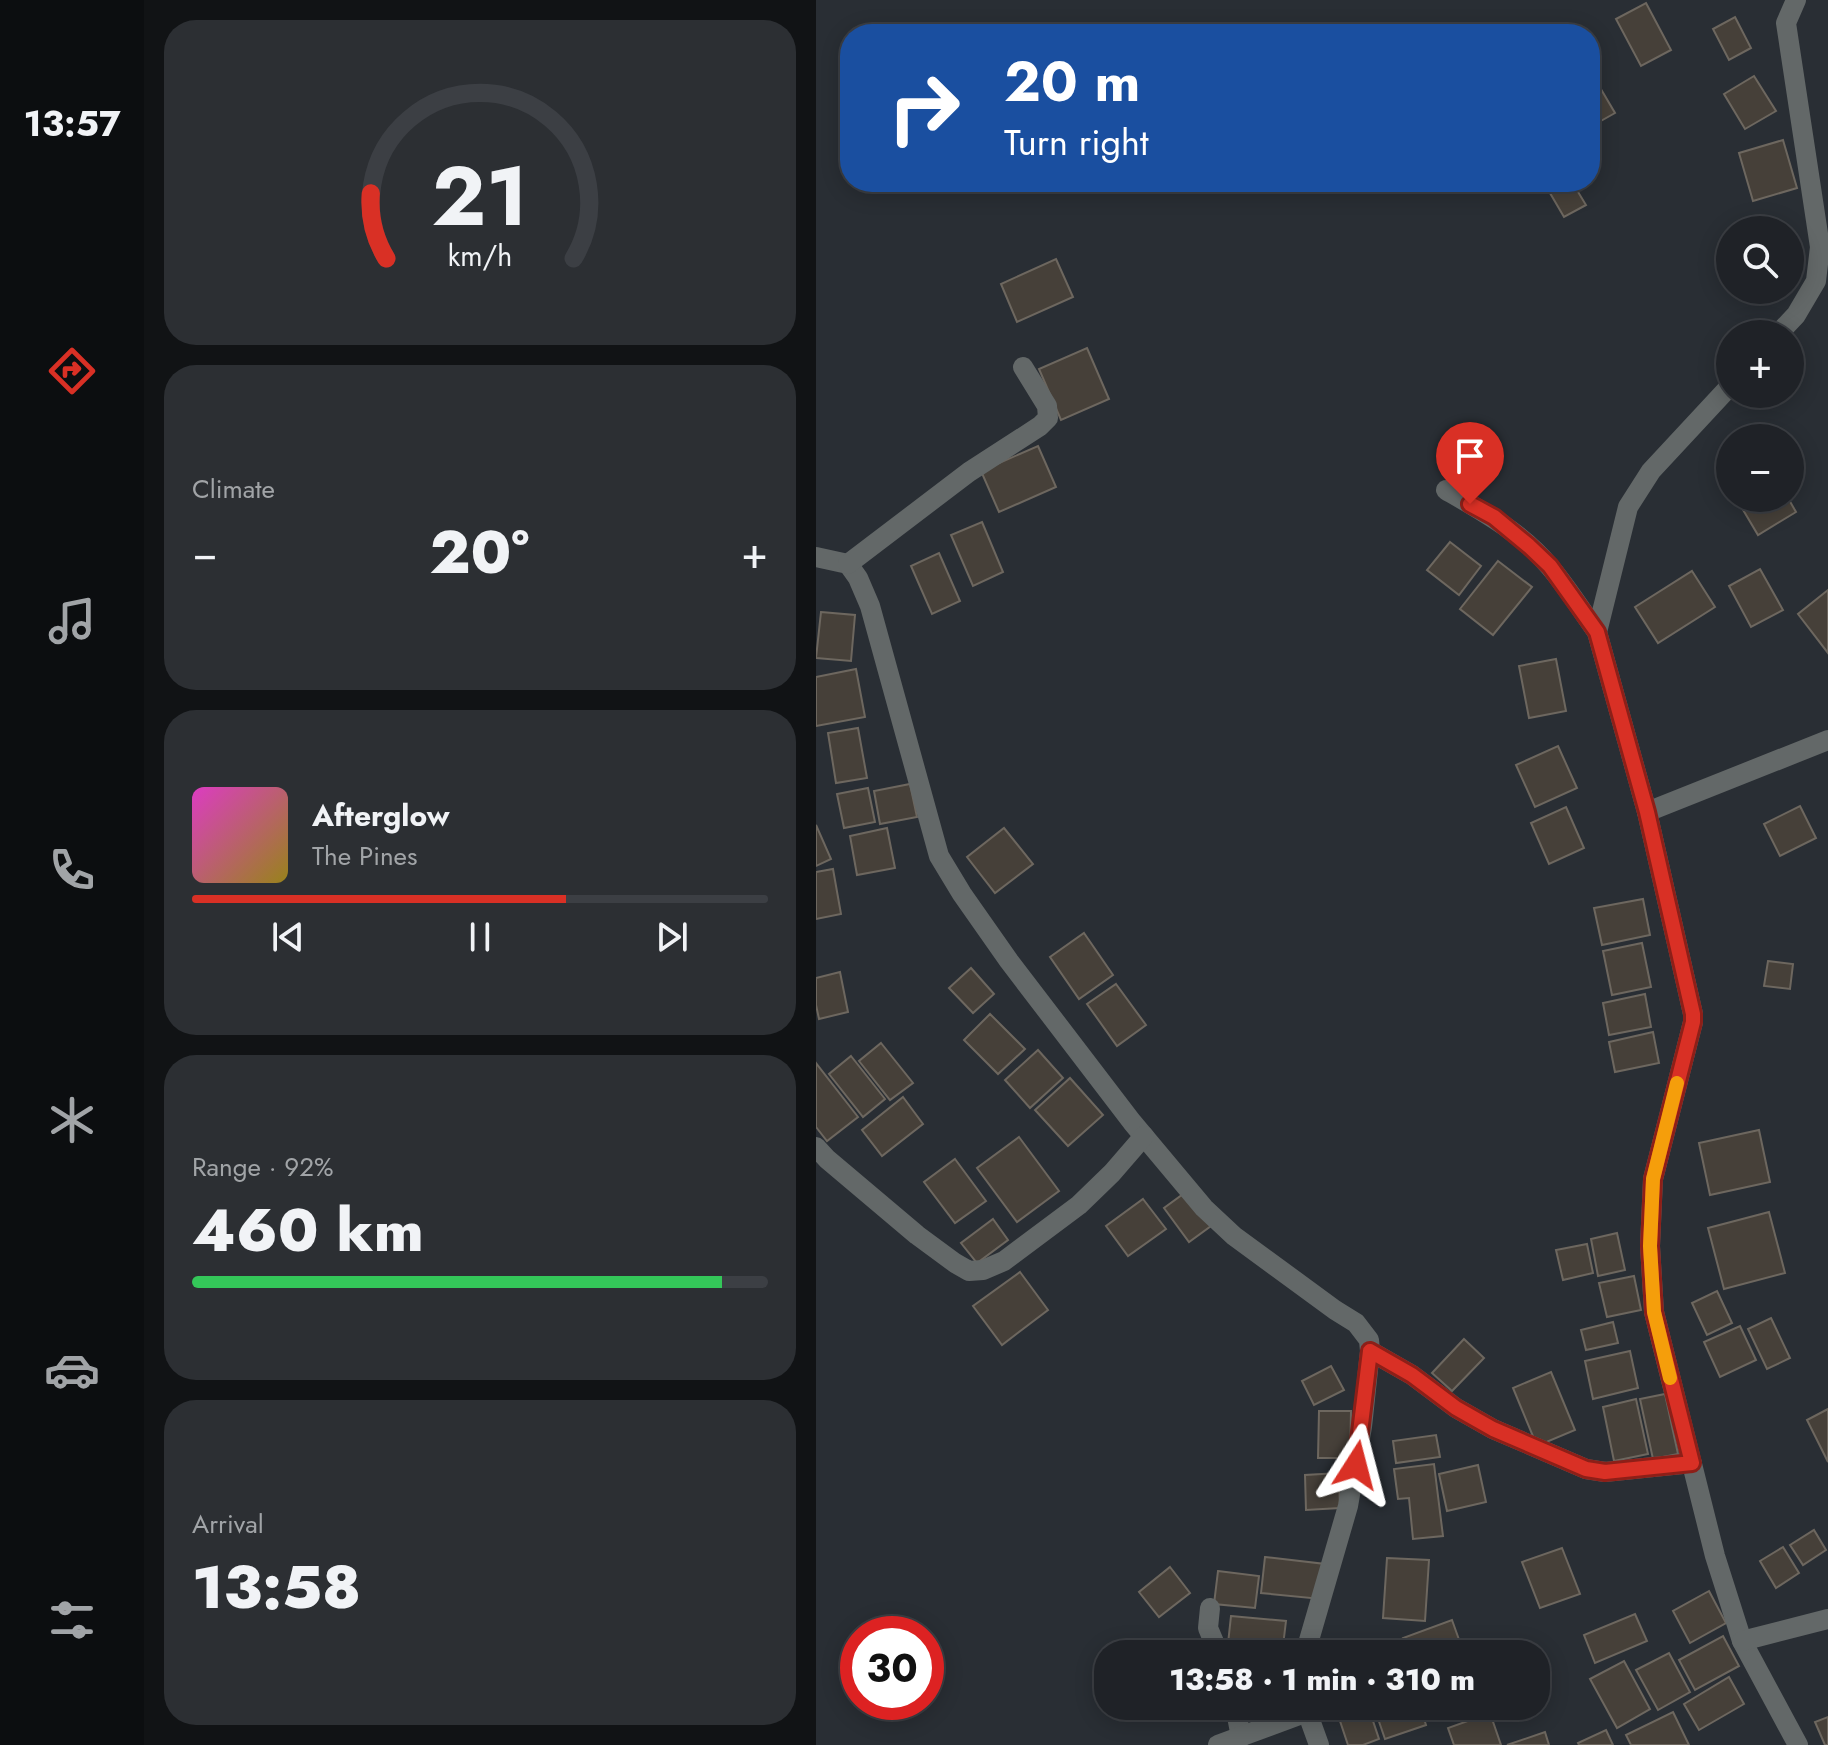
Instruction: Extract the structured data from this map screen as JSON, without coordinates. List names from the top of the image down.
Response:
{
  "page": {
    "tabs": "13:57",
    "turn": ["20 m", "Turn right"],
    "map_buttons": ["+", "−"],
    "tile": [
      "Climate",
      ["Range · 92%", "460 km"],
      ["Arrival", "13:58"]
    ],
    "heat": ["−", "20°", "+"],
    "song": ["Afterglow", "The Pines"],
    "limit": "30",
    "trip": "13:58 · 1 min · 310 m",
    "gauge": ["21", "km/h"]
  }
}
